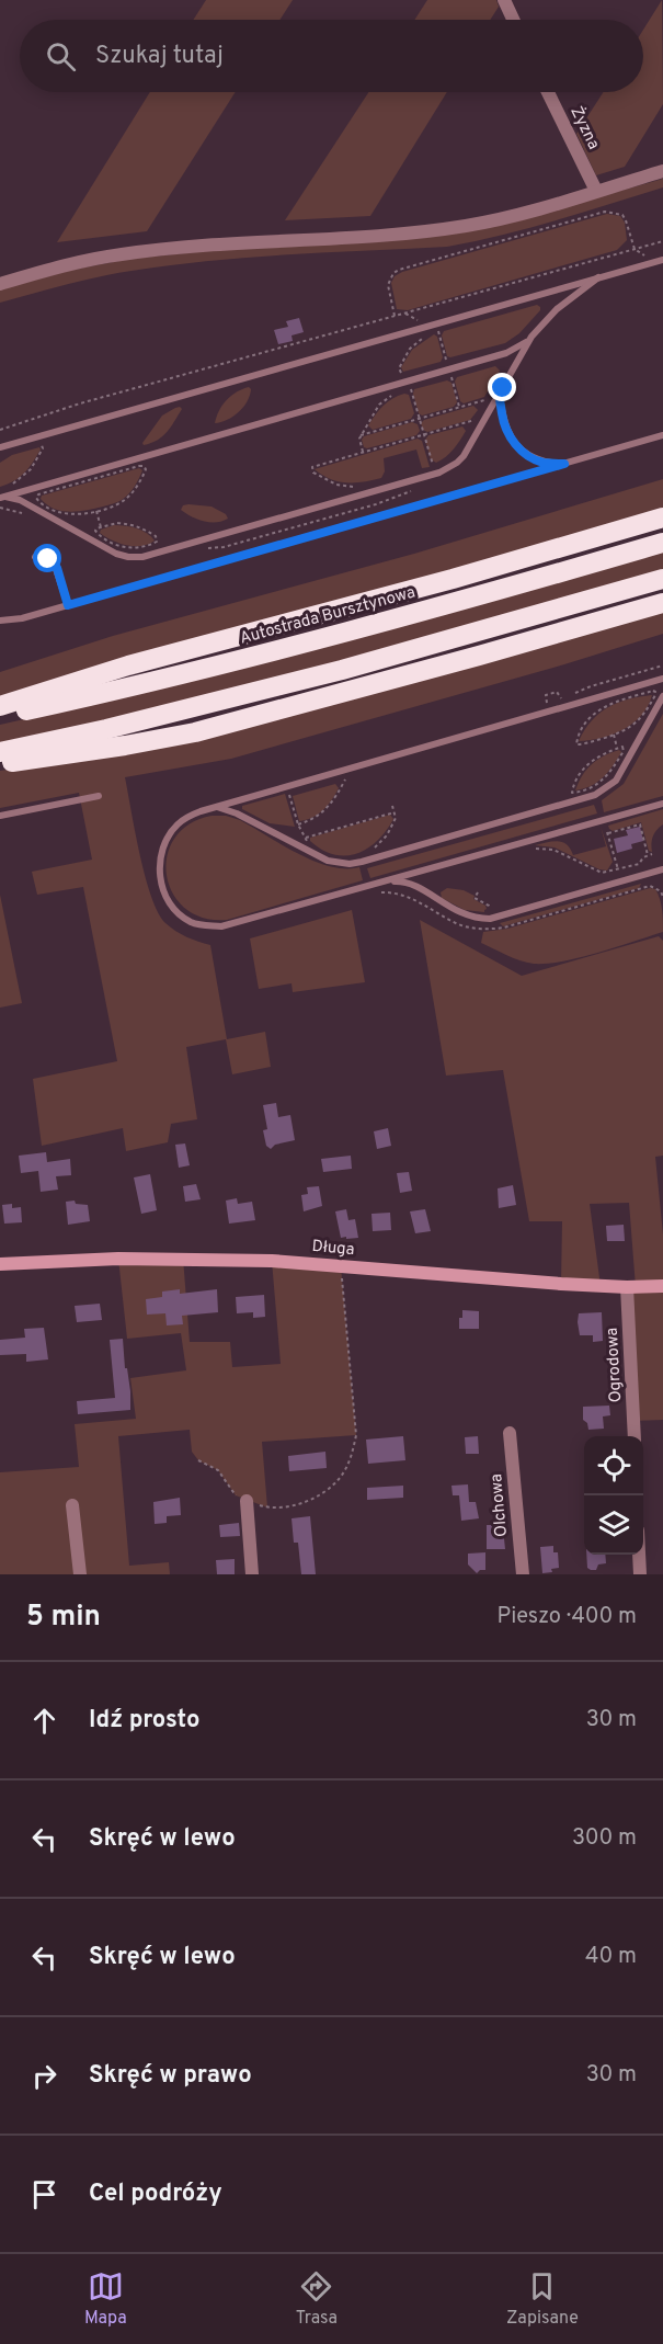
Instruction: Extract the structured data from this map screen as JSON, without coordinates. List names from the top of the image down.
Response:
{
  "streets": {
    "highway": ["Autostrada Bursztynowa"],
    "street": [
      "Żyzna",
      "Długa",
      "Ogrodowa",
      "Olchowa"
    ]
  },
  "crossings": [
    ["Długa", "Ogrodowa"]
  ],
  "page": {
    "search": "Szukaj tutaj",
    "heading": ["5 min", "Pieszo · 400 m"],
    "list": [
      ["Idź prosto", "30 m"],
      ["Skręć w lewo", "300 m"],
      ["Skręć w lewo", "40 m"],
      ["Skręć w prawo", "30 m"],
      "Cel podróży"
    ],
    "nav": ["Mapa", "Trasa", "Zapisane"]
  }
}
